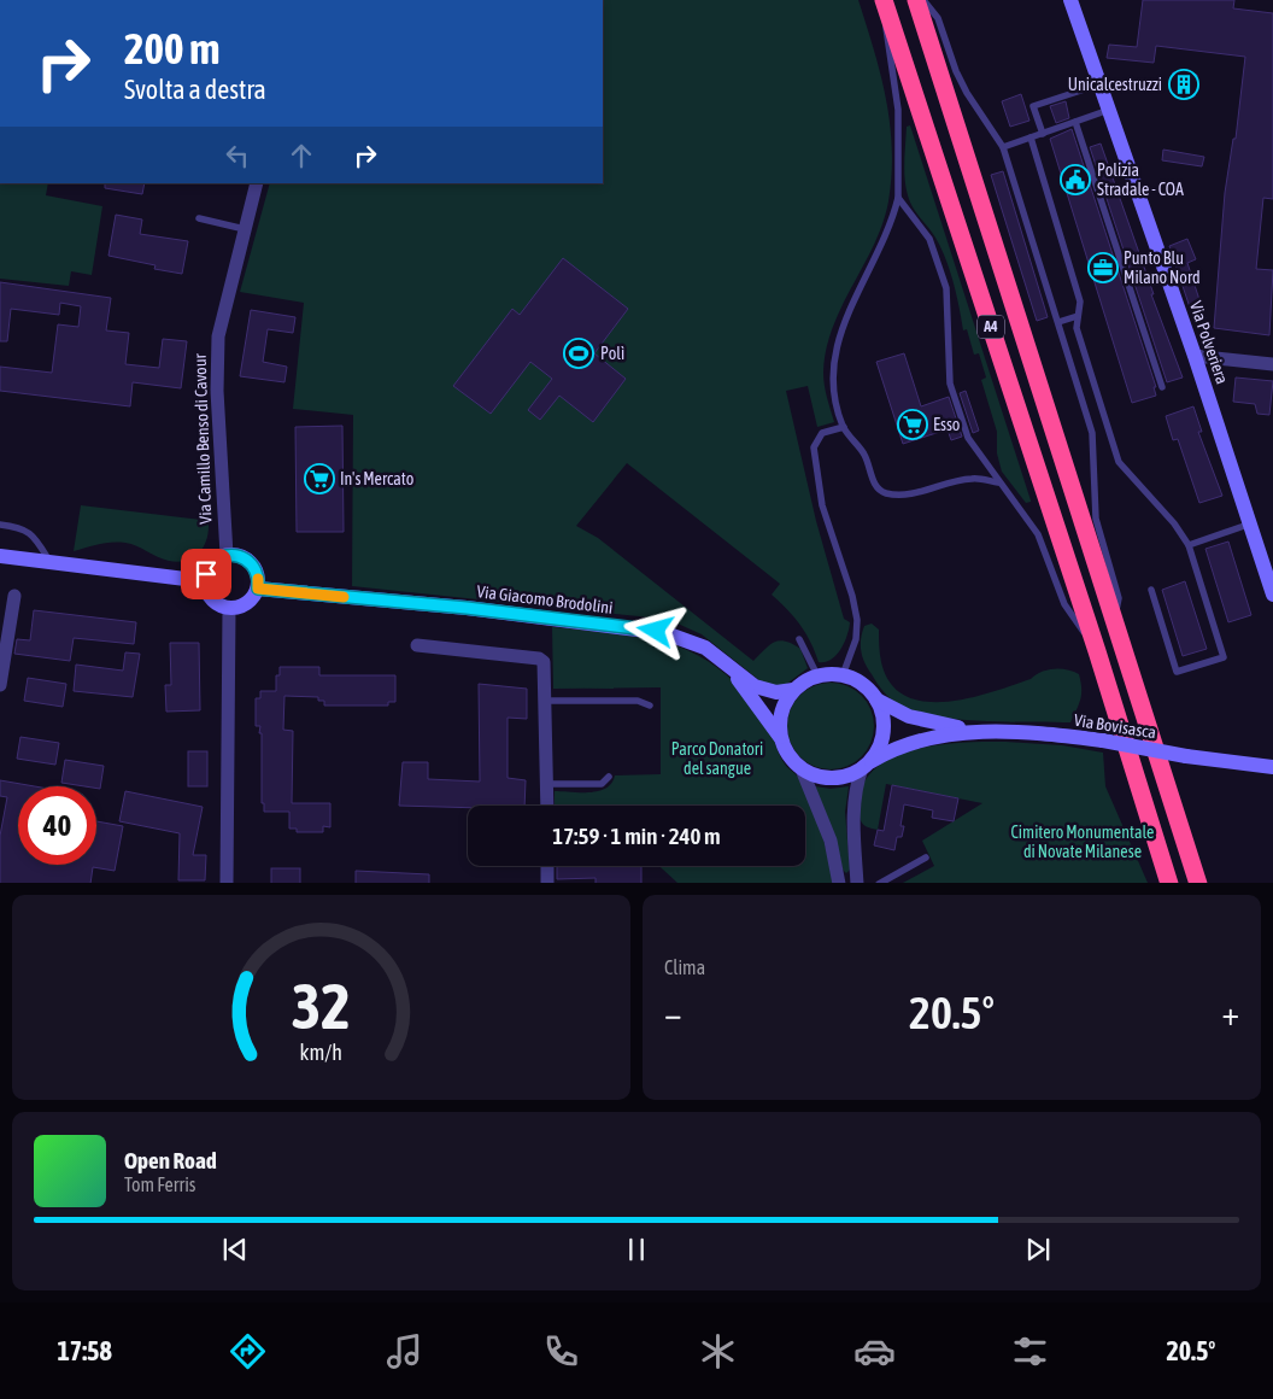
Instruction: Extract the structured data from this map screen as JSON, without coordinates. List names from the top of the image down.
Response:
{
  "streets": {
    "highway": ["A4"],
    "street": [
      "Via Polveriera",
      "Via Camillo Benso di Cavour",
      "Via Giacomo Brodolini",
      "Via Bovisasca"
    ]
  },
  "crossings": [
    ["Via Camillo Benso di Cavour", "Via Giacomo Brodolini"],
    ["Via Giacomo Brodolini", "Via Bovisasca"]
  ],
  "parks": ["Parco Donatori del sangue", "Cimitero Monumentale di Novate Milanese"],
  "places": {
    "building": ["Unicalcestruzzi"],
    "public building": ["Polizia Stradale - COA"],
    "office": ["Punto Blu Milano Nord"],
    "sports": ["Polì"],
    "supermarket": ["Esso", "In's Mercato"]
  },
  "page": {
    "turn": ["200 m", "Svolta a destra"],
    "limit": "40",
    "trip": "17:59 · 1 min · 240 m",
    "tile": "Clima",
    "heat": ["−", "20.5°", "+"],
    "song": ["Open Road", "Tom Ferris"],
    "tabs": ["17:58", "20.5°"],
    "gauge": ["32", "km/h"]
  }
}
